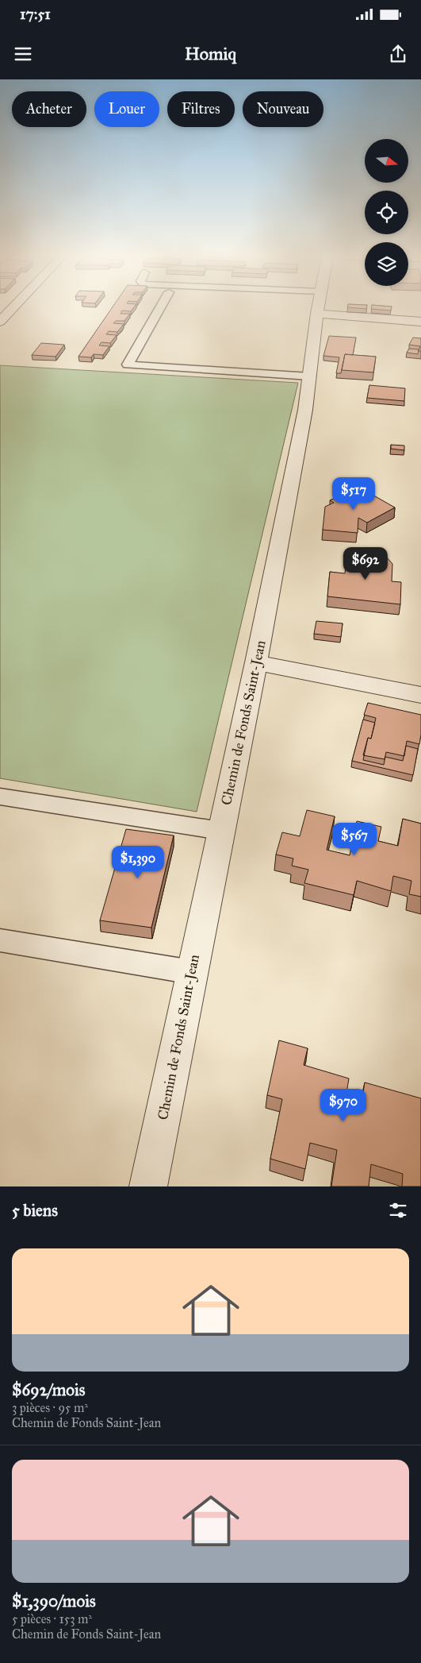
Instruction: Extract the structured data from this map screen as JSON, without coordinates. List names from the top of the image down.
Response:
{
  "streets": {
    "street": ["Chemin de Fonds Saint-Jean"]
  },
  "north": "right",
  "page": {
    "status": "17:51",
    "header": "Homiq",
    "chip": [
      "Acheter",
      "Louer",
      "Filtres",
      "Nouveau"
    ],
    "price": [
      "$517",
      "$692",
      "$567",
      "$1,390",
      "$970"
    ],
    "heading": "5 biens",
    "list": [
      {
        "name": "$692/mois",
        "note": "3 pièces · 95 m² · Chemin de Fonds Saint-Jean"
      },
      {
        "name": "$1,390/mois",
        "note": "5 pièces · 153 m² · Chemin de Fonds Saint-Jean"
      }
    ]
  }
}
